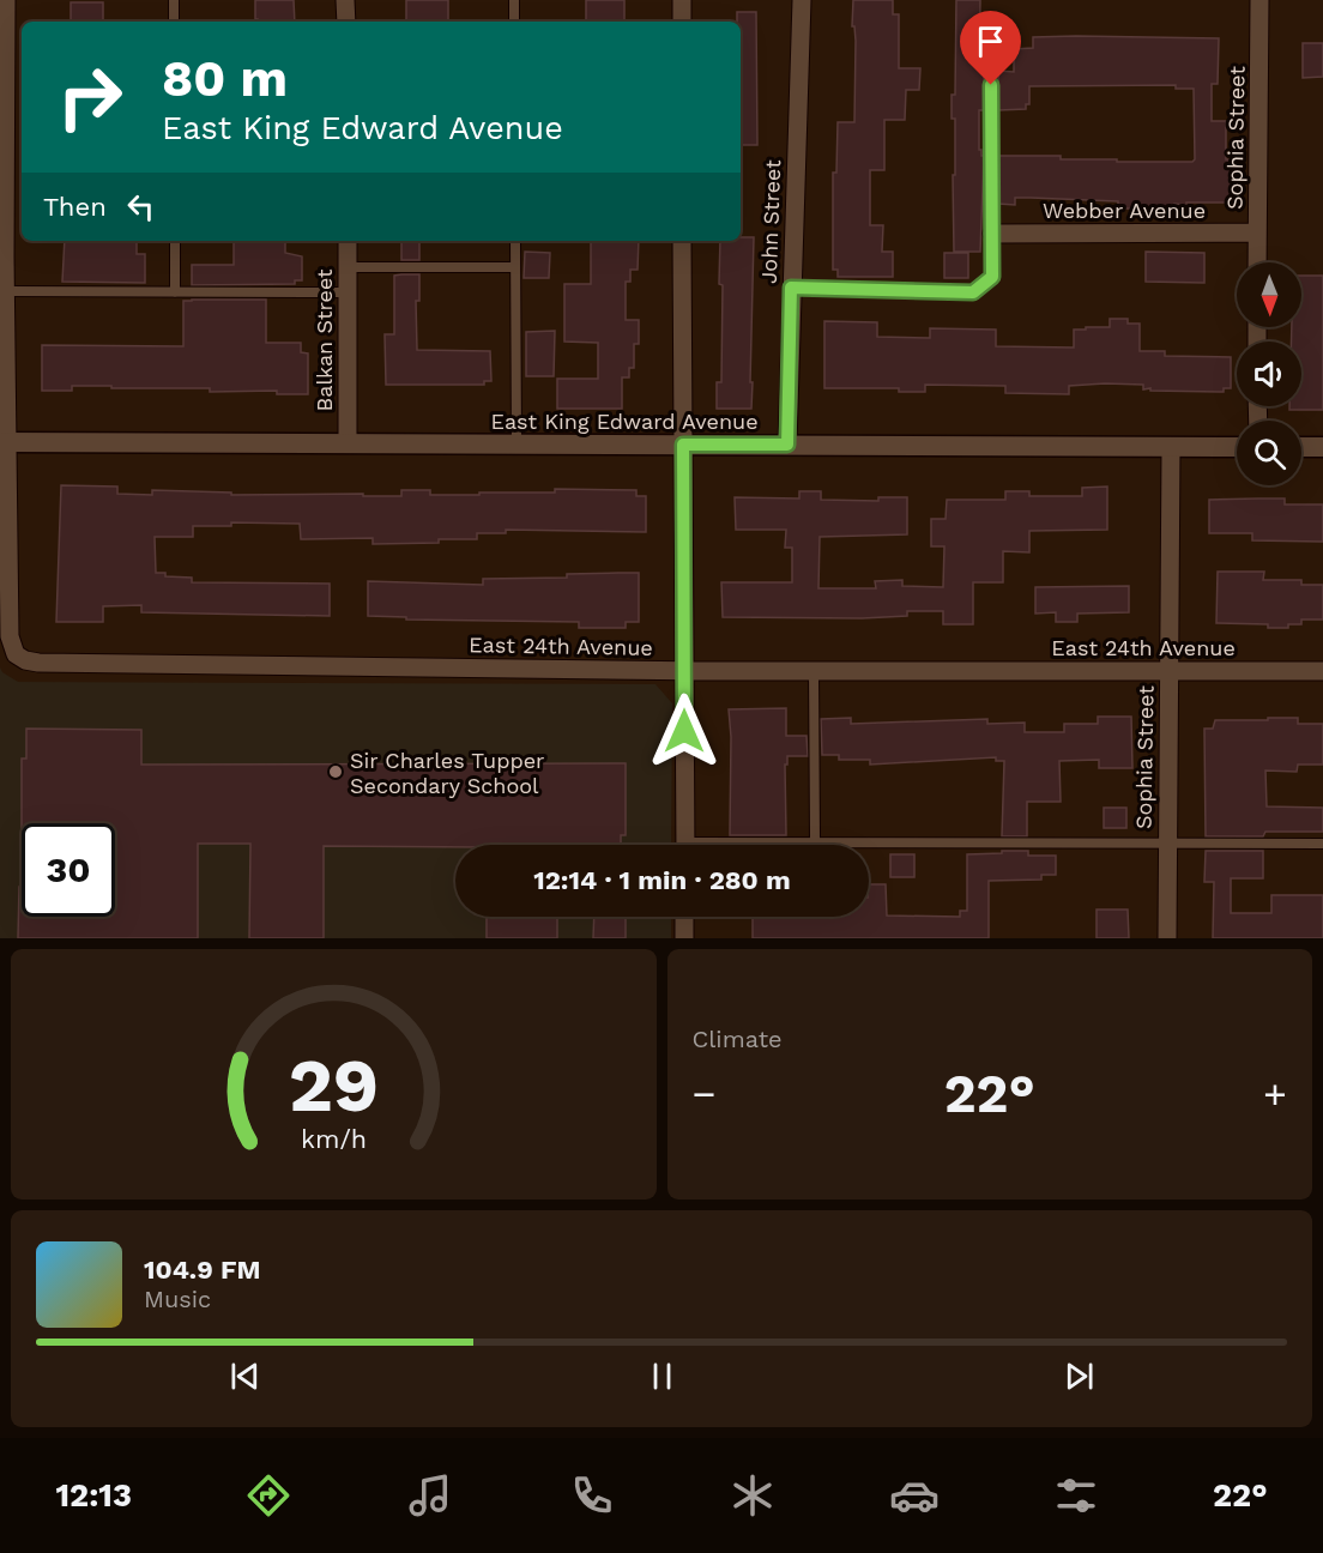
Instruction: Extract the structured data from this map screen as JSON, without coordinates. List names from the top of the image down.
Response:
{
  "streets": {
    "main road": ["East King Edward Avenue"],
    "street": [
      "Sophia Street",
      "Webber Avenue",
      "John Street",
      "Balkan Street",
      "East 24th Avenue"
    ]
  },
  "crossings": [
    ["Sophia Street", "Webber Avenue"],
    ["Sophia Street", "East King Edward Avenue"],
    ["Sophia Street", "East 24th Avenue"],
    ["John Street", "East King Edward Avenue"],
    ["Balkan Street", "East King Edward Avenue"],
    ["East King Edward Avenue", "East 24th Avenue"]
  ],
  "places": ["Sir Charles Tupper Secondary School"],
  "north": "bottom",
  "page": {
    "turn": ["80 m", "East King Edward Avenue"],
    "then": "Then",
    "limit": "30",
    "trip": "12:14 · 1 min · 280 m",
    "tile": "Climate",
    "heat": ["−", "22°", "+"],
    "song": ["104.9 FM", "Music"],
    "tabs": ["12:13", "22°"],
    "gauge": ["29", "km/h"]
  }
}
